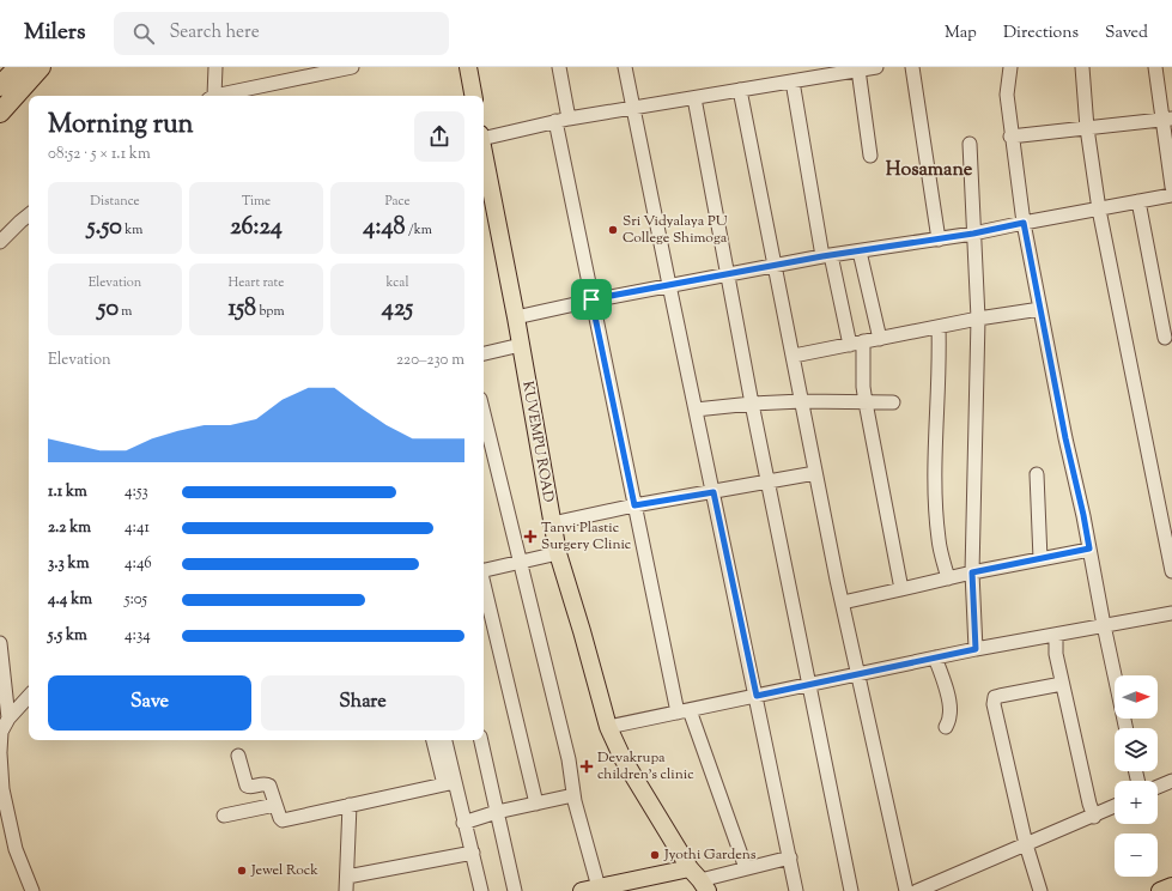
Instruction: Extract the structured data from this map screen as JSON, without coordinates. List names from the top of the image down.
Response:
{
  "streets": {
    "main road": ["KUVEMPU ROAD"]
  },
  "districts": ["Hosamane"],
  "places": {
    "other": ["Sri Vidyalaya PU College Shimoga", "Jyothi Gardens", "Jewel Rock"],
    "health": ["Tanvi Plastic Surgery Clinic", "Devakrupa children's clinic"]
  },
  "north": "right",
  "page": {
    "header": "Milers",
    "search": "Search here",
    "nav": ["Map", "Directions", "Saved"],
    "heading": ["Morning run", "08:52 · 5 × 1.1 km"],
    "stats": [
      ["Distance", "5.50 km"],
      ["Time", "26:24"],
      ["Pace", "4:48 /km"],
      ["Elevation", "50 m"],
      ["Heart rate", "158 bpm"],
      ["kcal", "425"]
    ],
    "chart": ["Elevation", "220–230 m"],
    "list": [
      {
        "name": "1.1 km",
        "note": "4:53"
      },
      {
        "name": "2.2 km",
        "note": "4:41"
      },
      {
        "name": "3.3 km",
        "note": "4:46"
      },
      {
        "name": "4.4 km",
        "note": "5:05"
      },
      {
        "name": "5.5 km",
        "note": "4:34"
      }
    ],
    "buttons": ["Save", "Share"],
    "map_buttons": ["+", "−"]
  }
}
